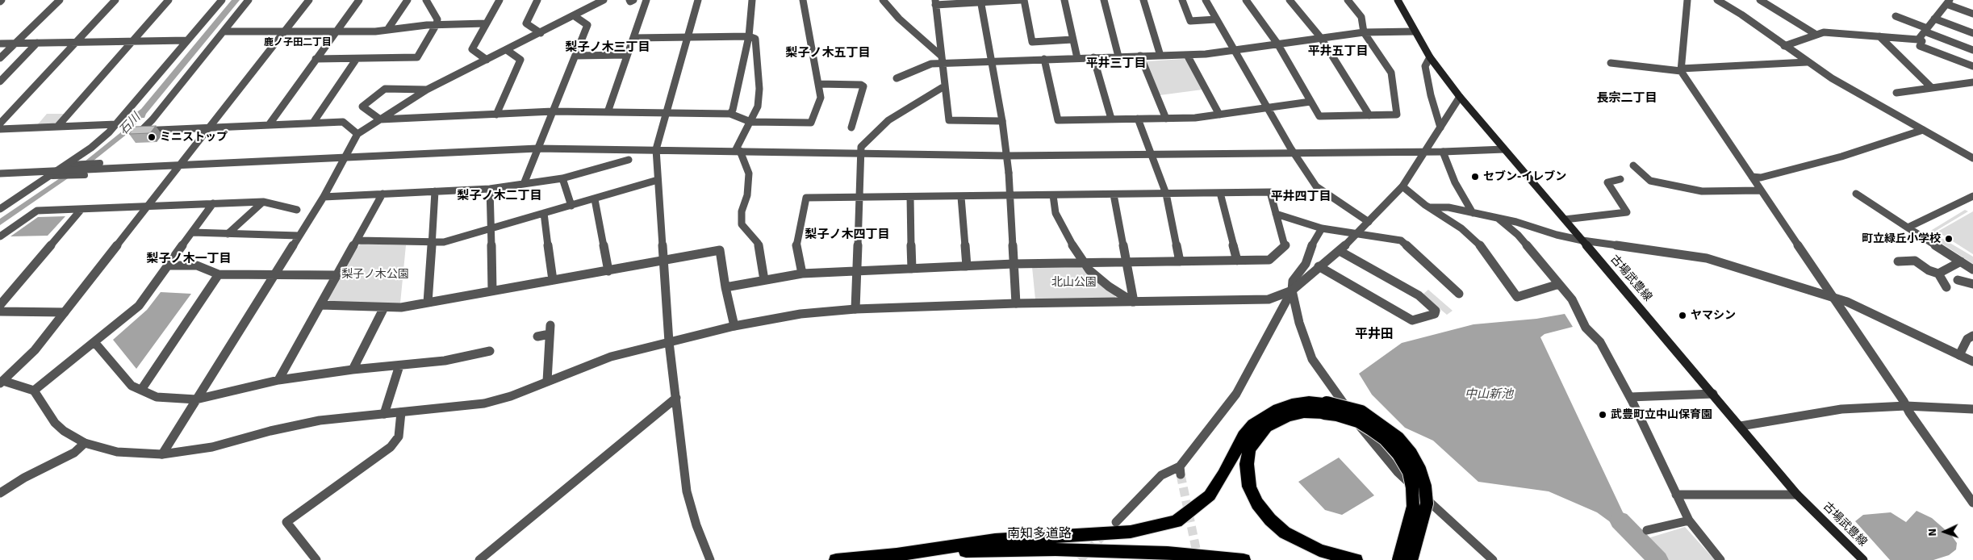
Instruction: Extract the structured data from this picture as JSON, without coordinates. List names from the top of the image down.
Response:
{
  "streets": {
    "highway": ["南知多道路"],
    "main road": ["古場武豊線"]
  },
  "districts": [
    "鹿ノ子田二丁目",
    "梨子ノ木三丁目",
    "平井五丁目",
    "梨子ノ木五丁目",
    "平井三丁目",
    "長宗二丁目",
    "梨子ノ木二丁目",
    "平井四丁目",
    "梨子ノ木四丁目",
    "梨子ノ木一丁目",
    "平井田"
  ],
  "water": ["石川", "中山新池"],
  "parks": ["梨子ノ木公園", "北山公園"],
  "places": [
    "ミニストップ",
    "セブン-イレブン",
    "町立緑丘小学校",
    "ヤマシン",
    "武豊町立中山保育園"
  ],
  "north": "left"
}
